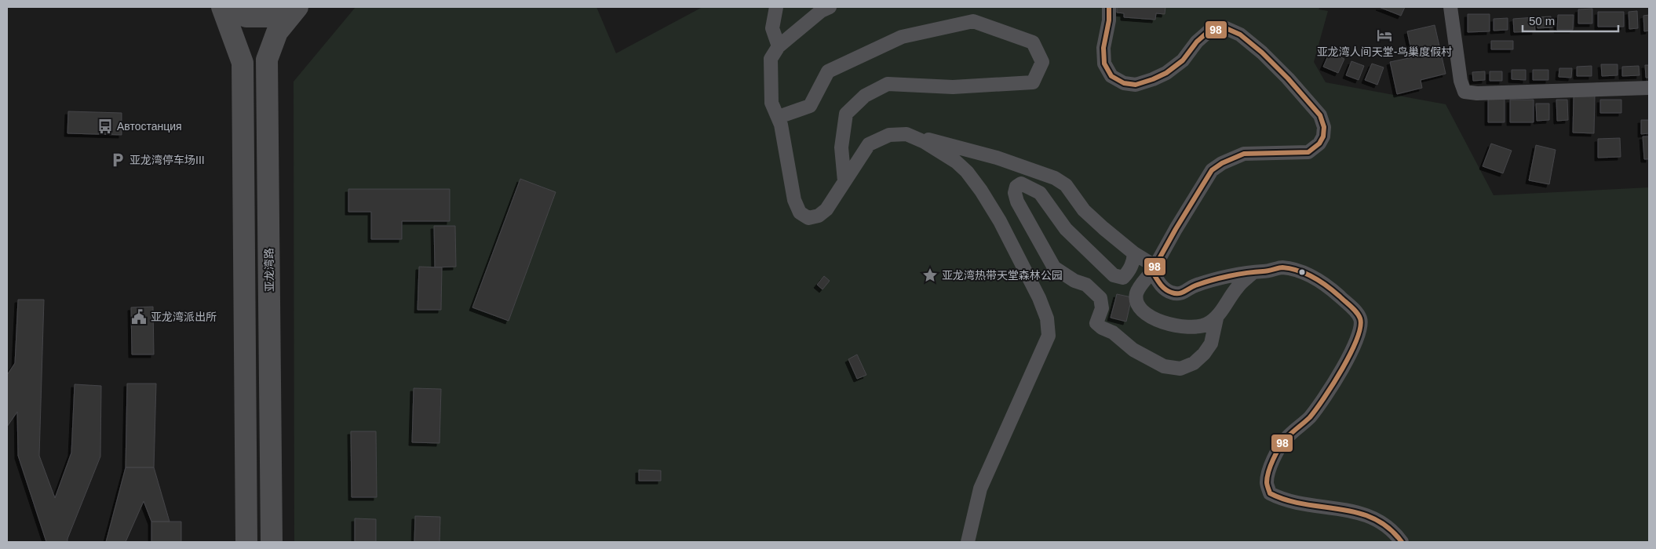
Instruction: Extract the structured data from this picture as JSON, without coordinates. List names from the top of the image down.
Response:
{
  "streets": {
    "main road": ["亚龙湾路"]
  },
  "places": {
    "hotel": ["亚龙湾人间天堂-鸟巢度假村"],
    "bus stop": ["Автостанция"],
    "parking": ["亚龙湾停车场III"],
    "place": ["亚龙湾热带天堂森林公园"],
    "public building": ["亚龙湾派出所"]
  },
  "lines": ["transit line 98"],
  "scale_bar": "50 m"
}
